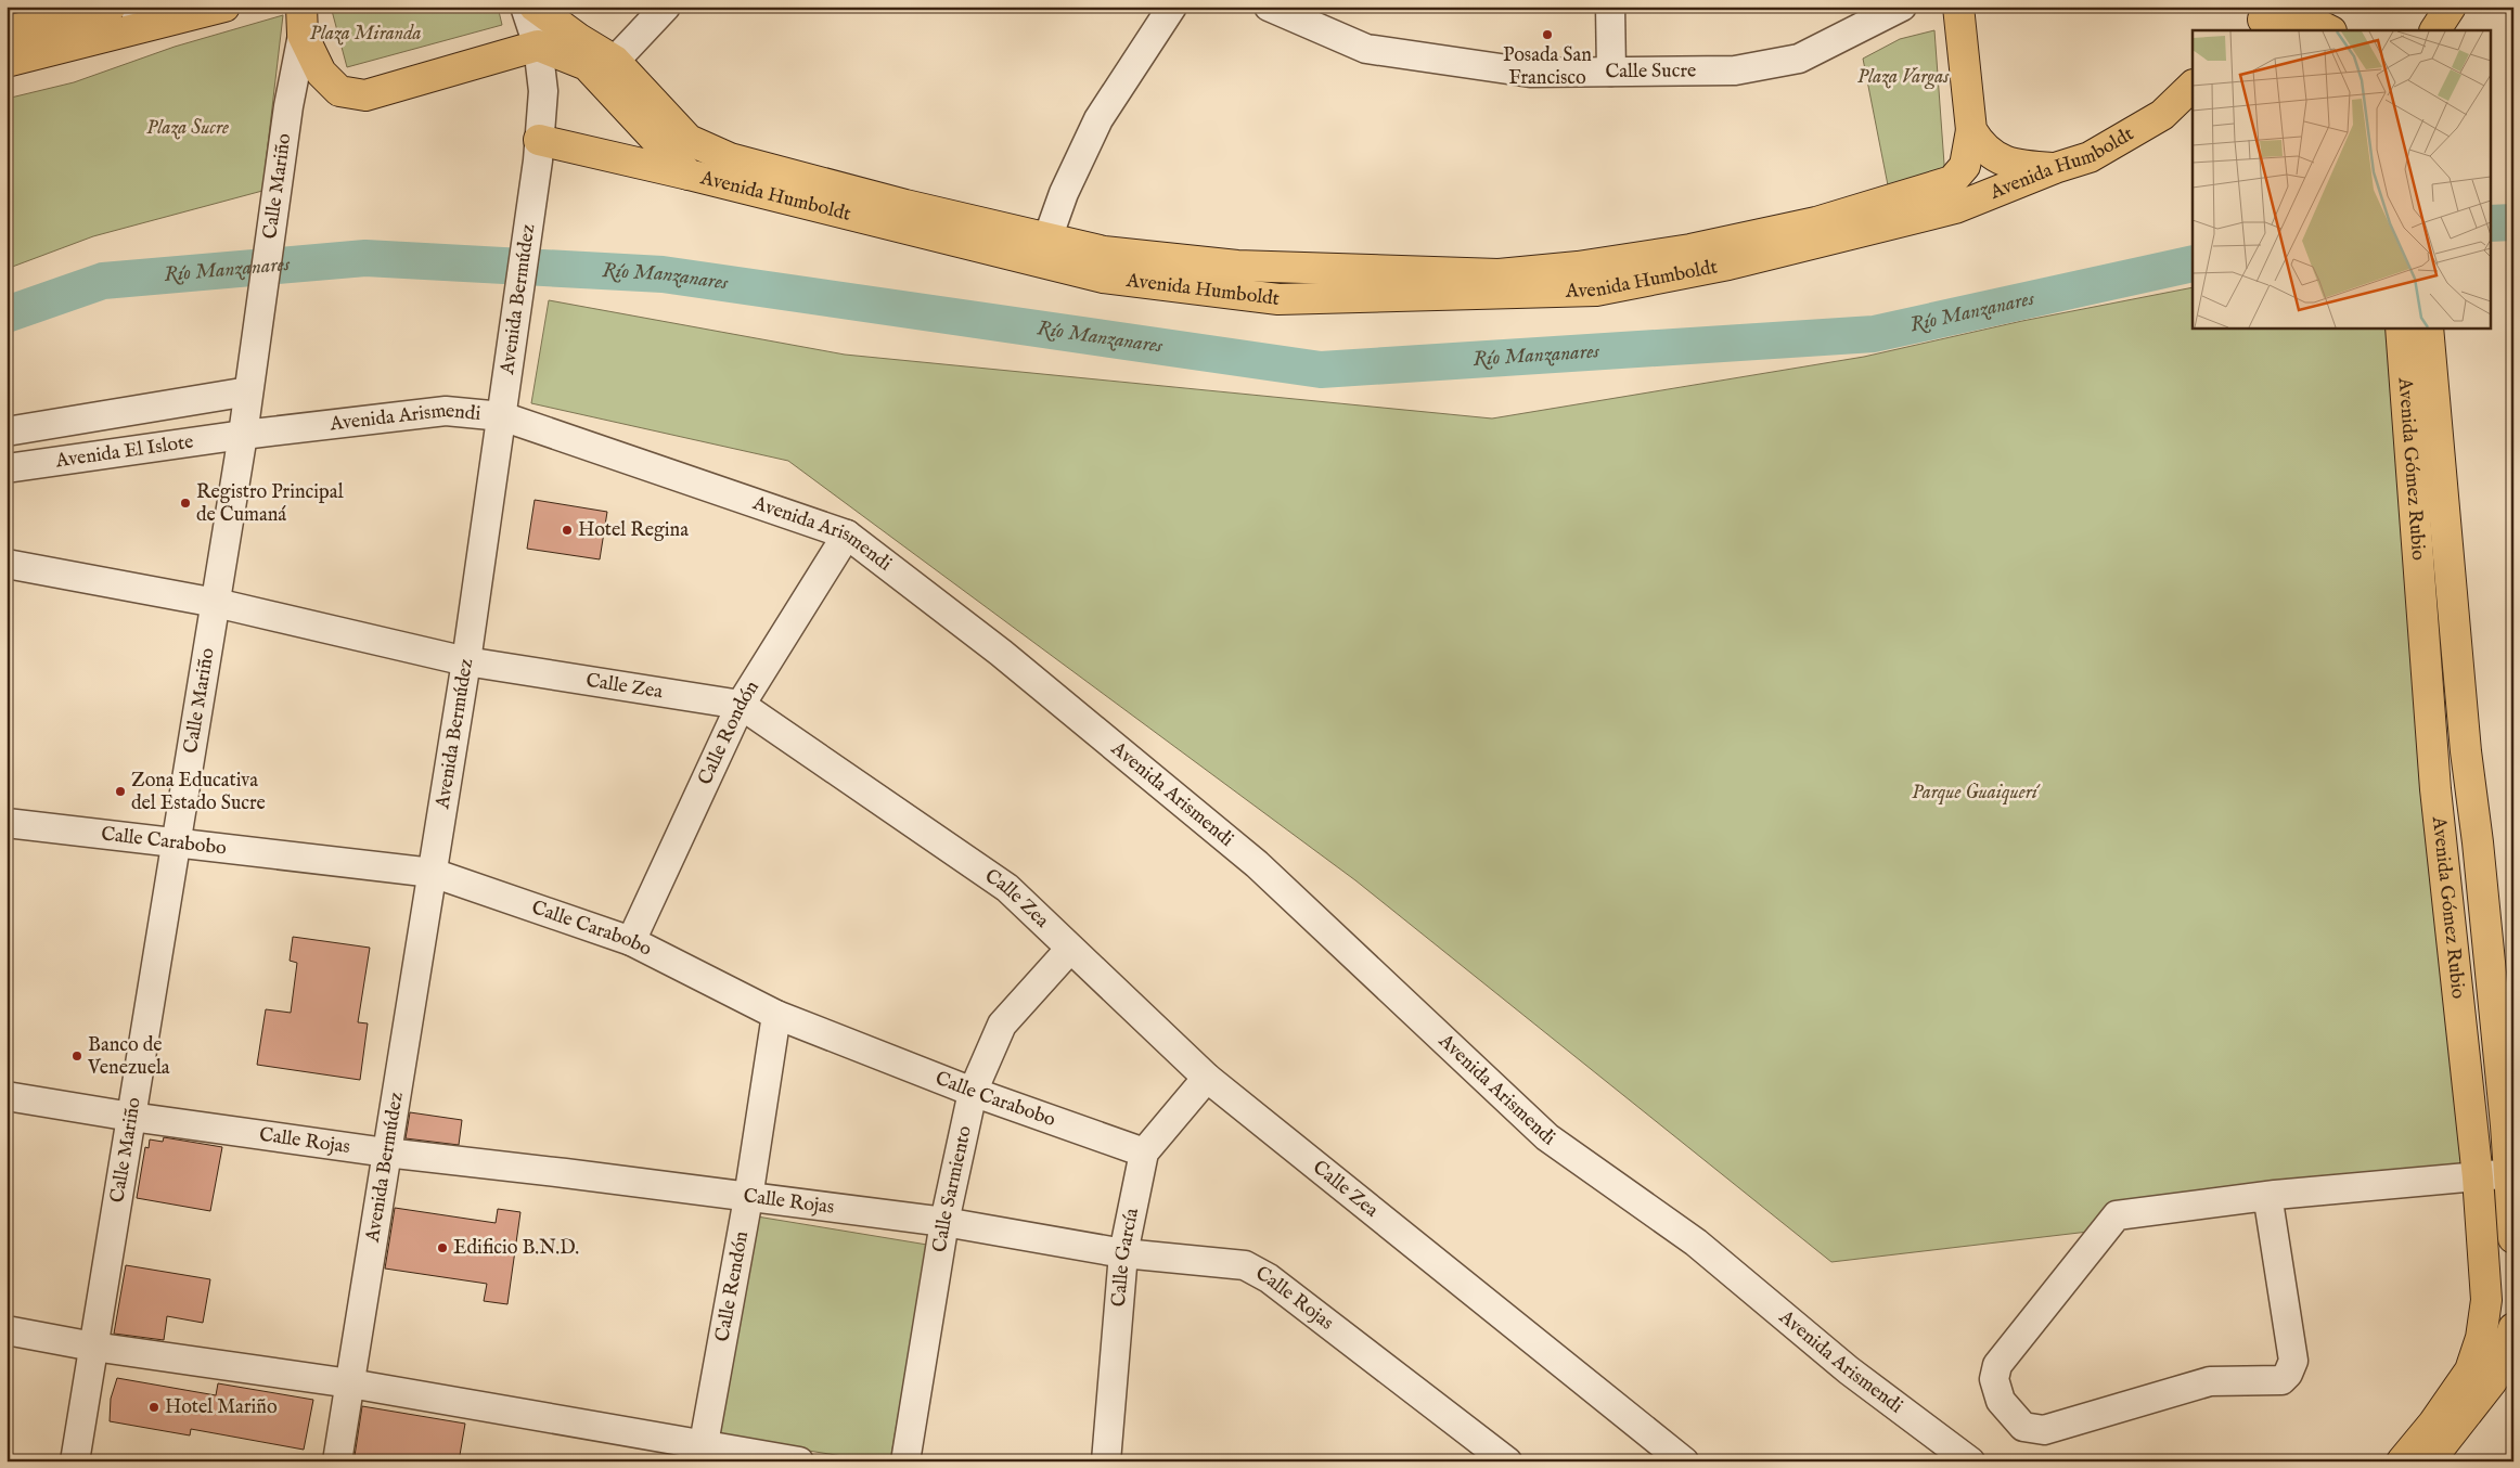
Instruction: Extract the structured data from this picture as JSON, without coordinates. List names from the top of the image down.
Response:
{
  "streets": {
    "main road": ["Avenida Humboldt", "Avenida Gómez Rubio"],
    "street": [
      "Calle Sucre",
      "Calle Mariño",
      "Avenida Bermúdez",
      "Avenida Arismendi",
      "Avenida El Islote",
      "Calle Zea",
      "Calle Rondón",
      "Calle Carabobo",
      "Calle Rojas",
      "Calle Sarmiento",
      "Calle García",
      "Calle Rendón"
    ]
  },
  "crossings": [
    ["Avenida Humboldt", "Avenida Bermúdez"],
    ["Calle Mariño", "Avenida Arismendi"],
    ["Calle Mariño", "Avenida El Islote"],
    ["Calle Mariño", "Calle Zea"],
    ["Calle Mariño", "Calle Carabobo"],
    ["Calle Mariño", "Calle Rojas"],
    ["Avenida Bermúdez", "Avenida Arismendi"],
    ["Avenida Bermúdez", "Calle Zea"],
    ["Avenida Bermúdez", "Calle Carabobo"],
    ["Avenida Bermúdez", "Calle Rojas"],
    ["Avenida Arismendi", "Avenida El Islote"],
    ["Avenida Arismendi", "Calle Rondón"],
    ["Calle Zea", "Calle Rondón"],
    ["Calle Zea", "Calle Sarmiento"],
    ["Calle Zea", "Calle García"],
    ["Calle Rondón", "Calle Carabobo"],
    ["Calle Carabobo", "Calle Sarmiento"],
    ["Calle Carabobo", "Calle García"],
    ["Calle Carabobo", "Calle Rendón"],
    ["Calle Rojas", "Calle Sarmiento"],
    ["Calle Rojas", "Calle García"],
    ["Calle Rojas", "Calle Rendón"]
  ],
  "water": ["Río Manzanares"],
  "parks": [
    "Plaza Miranda",
    "Plaza Vargas",
    "Plaza Sucre",
    "Parque Guaiquerí"
  ],
  "places": [
    "Posada San Francisco",
    "Registro Principal de Cumaná",
    "Hotel Regina",
    "Zona Educativa del Estado Sucre",
    "Banco de Venezuela",
    "Edificio B.N.D.",
    "Hotel Mariño"
  ]
}
